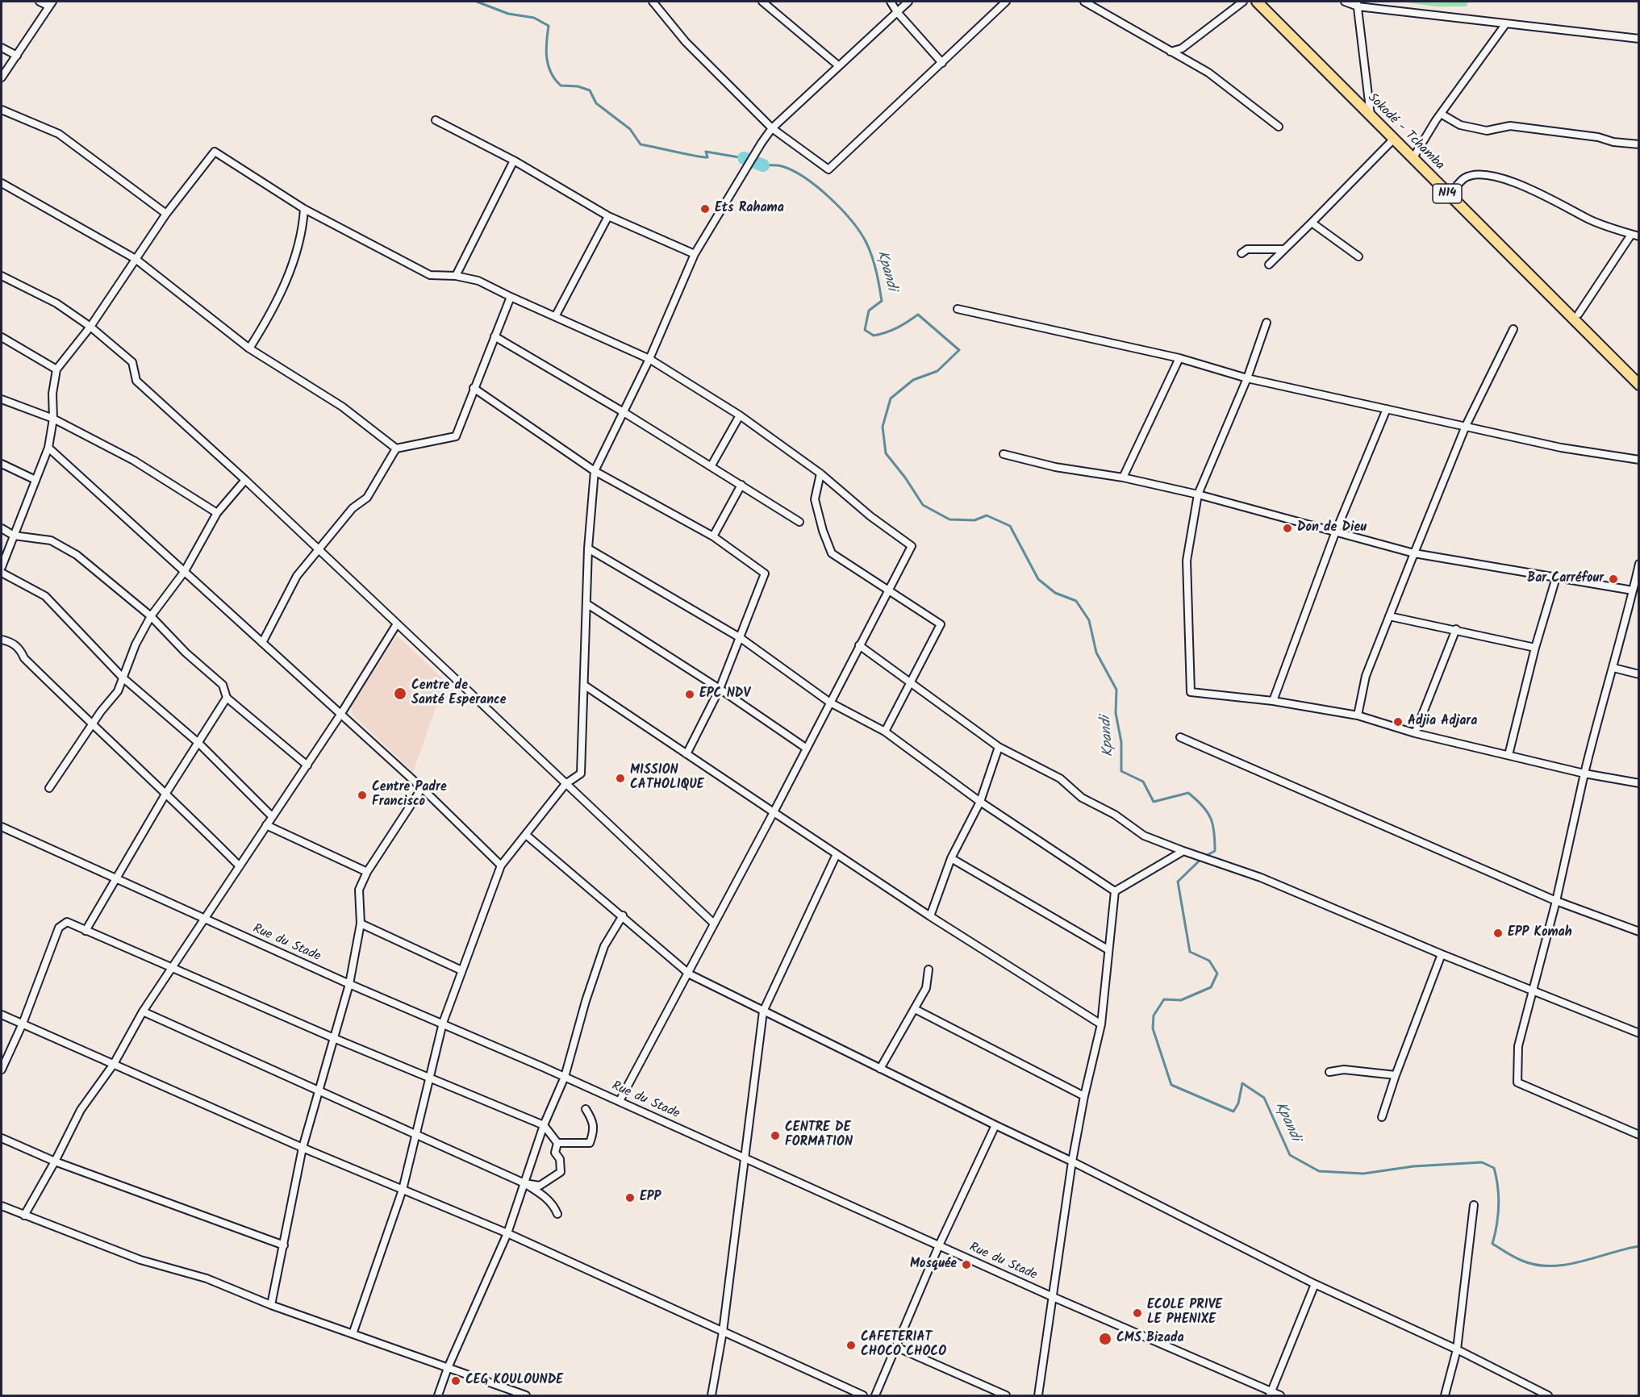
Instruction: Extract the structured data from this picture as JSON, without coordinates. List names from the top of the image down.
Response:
{
  "streets": {
    "main road": ["Sokodé - Tchamba", "N14"],
    "street": ["Rue du Stade"]
  },
  "water": ["Kpandi"],
  "places": [
    "Ets Rahama",
    "Don de Dieu",
    "Bar Carréfour",
    "Centre de Santé Esperance",
    "EPC NDV",
    "Adjia Adjara",
    "MISSION CATHOLIQUE",
    "Centre Padre Francisco",
    "EPP Komah",
    "CENTRE DE FORMATION",
    "EPP",
    "Mosquée",
    "ECOLE PRIVE LE PHENIXE",
    "CMS Bizada",
    "CAFETERIAT CHOCO CHOCO",
    "CEG KOULOUNDE"
  ]
}
